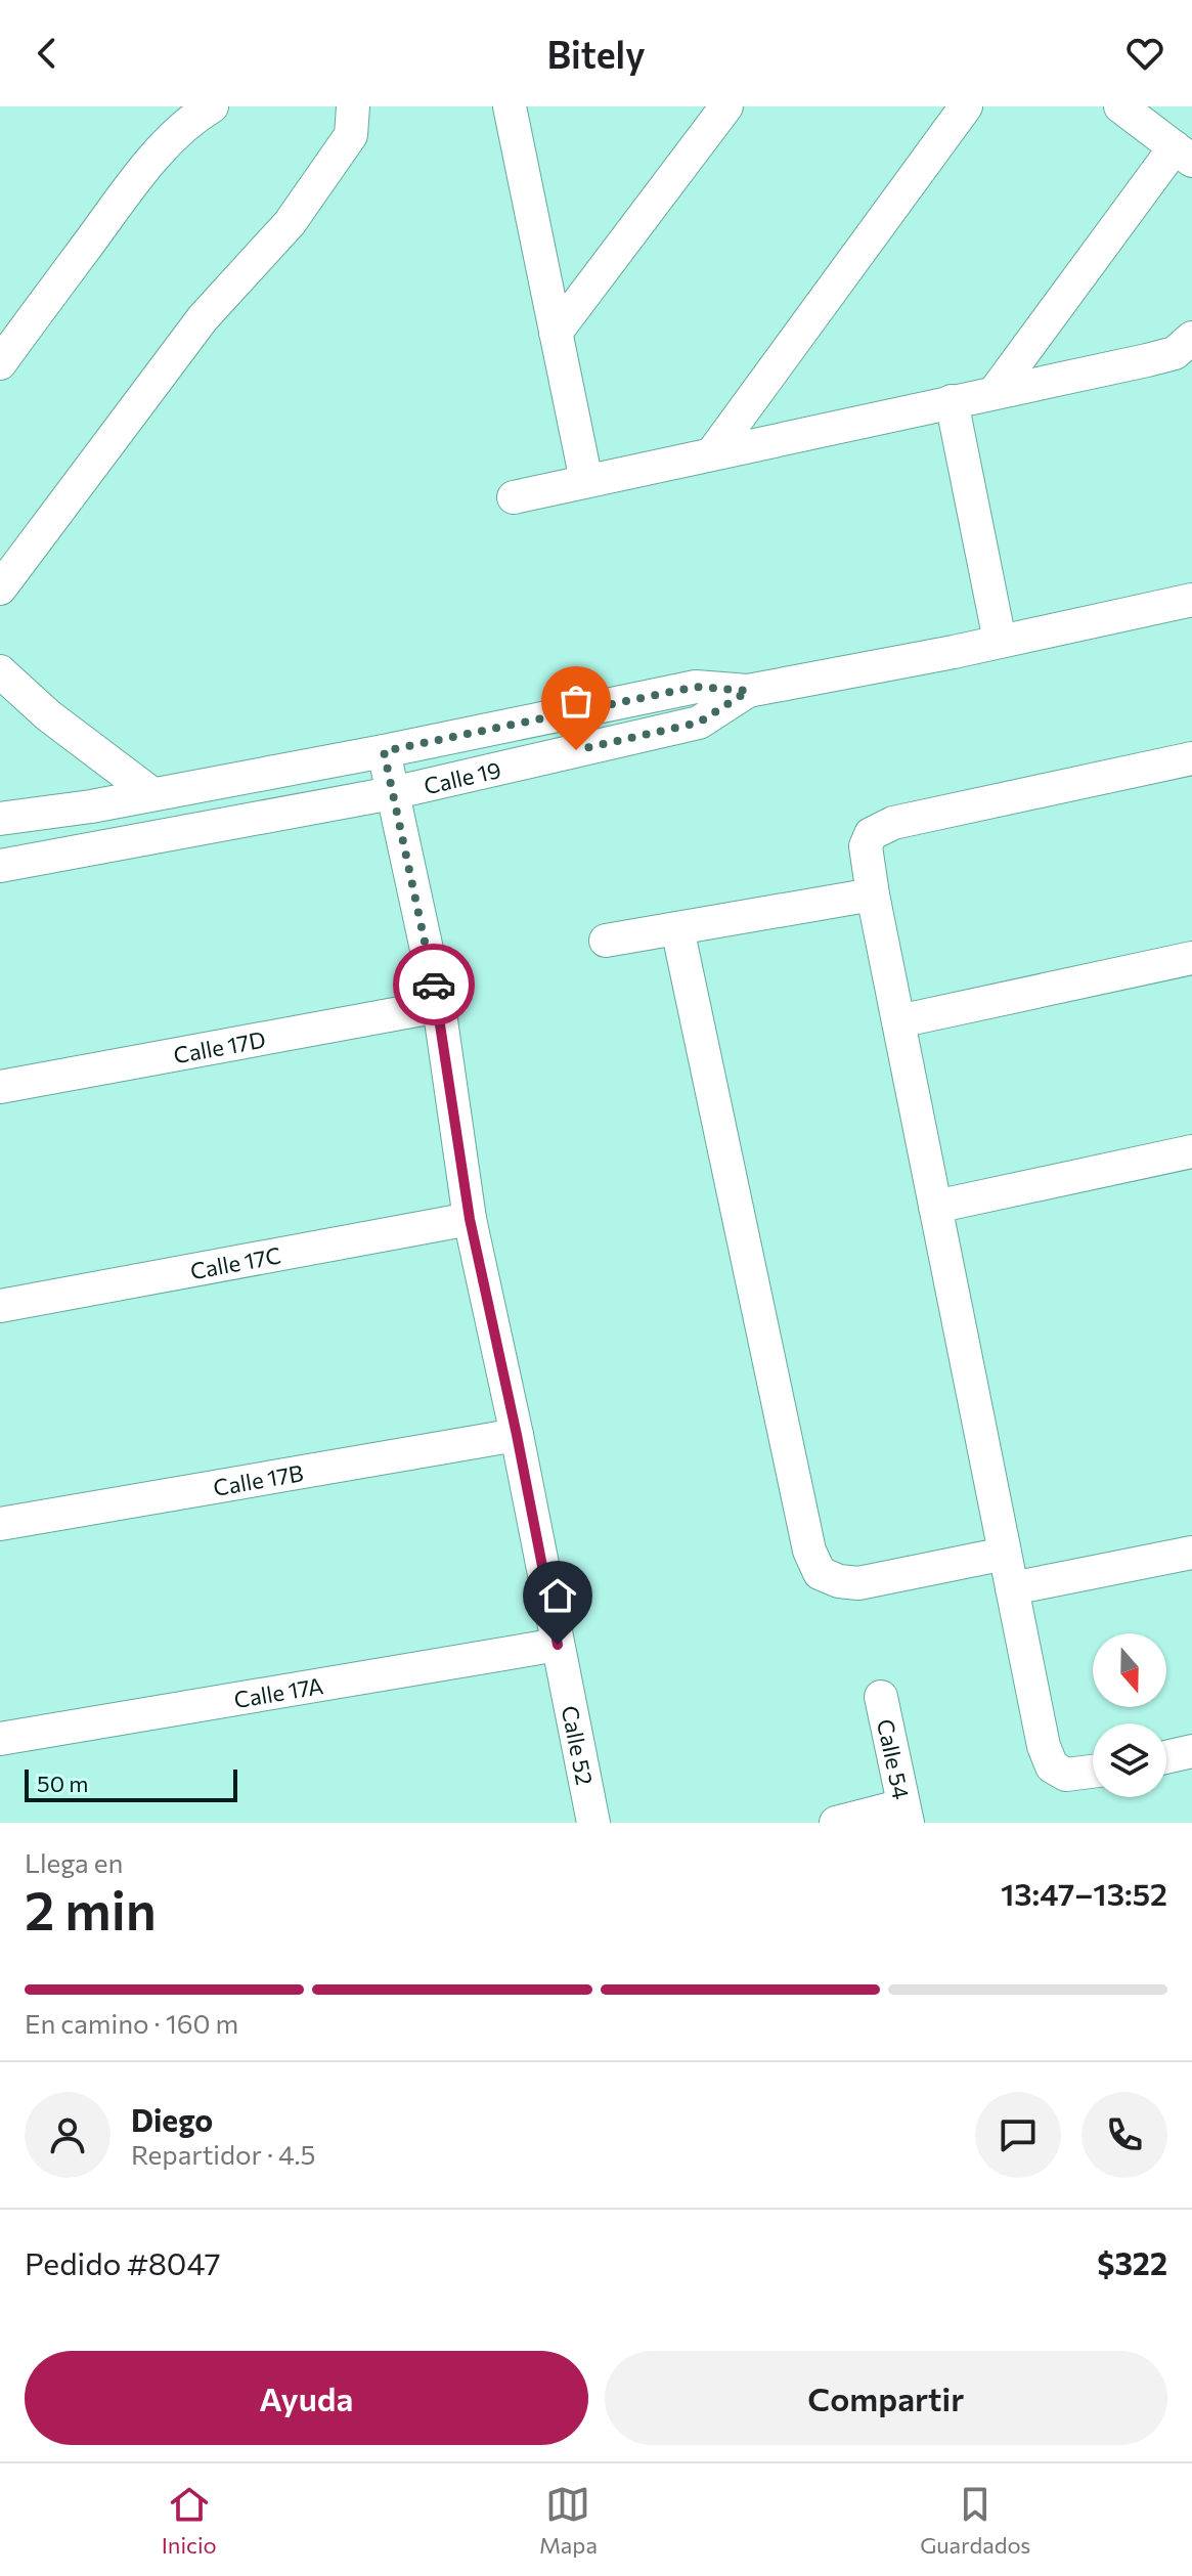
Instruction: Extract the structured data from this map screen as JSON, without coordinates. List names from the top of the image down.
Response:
{
  "streets": {
    "street": [
      "Calle 19",
      "Calle 17D",
      "Calle 17C",
      "Calle 17B",
      "Calle 17A",
      "Calle 52",
      "Calle 54"
    ]
  },
  "crossings": [
    ["Calle 19", "Calle 52"],
    ["Calle 17D", "Calle 52"],
    ["Calle 17C", "Calle 52"],
    ["Calle 17B", "Calle 52"],
    ["Calle 17A", "Calle 52"]
  ],
  "scale_bar": "50 m",
  "north": "bottom",
  "page": {
    "header": "Bitely",
    "scale": "50 m",
    "heading": ["2 min", "Llega en", "13:47–13:52"],
    "panel": [
      "Diego",
      "Repartidor · 4.5",
      "Pedido #8047",
      "$322"
    ],
    "bar": "En camino · 160 m",
    "buttons": ["Ayuda", "Compartir"],
    "tabs": ["Inicio", "Mapa", "Guardados"]
  }
}
